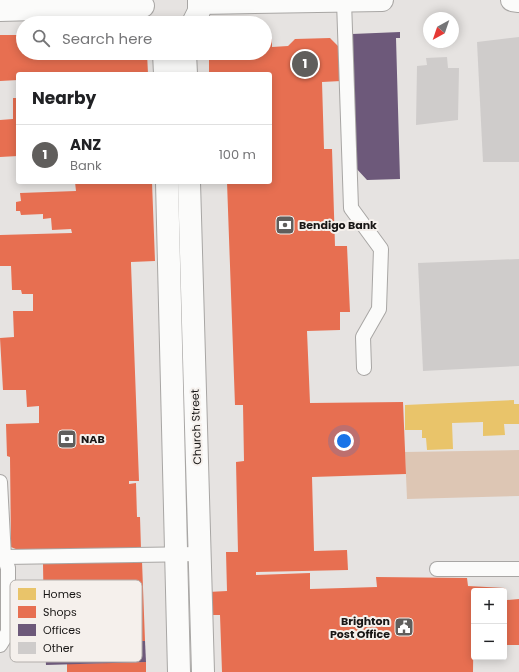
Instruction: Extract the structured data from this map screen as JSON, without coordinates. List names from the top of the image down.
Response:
{
  "streets": {
    "street": ["Church Street"]
  },
  "places": {
    "bank": ["Bendigo Bank", "NAB"],
    "public building": ["Brighton Post Office"]
  },
  "legend": [
    "Homes",
    "Shops",
    "Offices",
    "Other"
  ],
  "north": "bottom left",
  "page": {
    "search": "Search here",
    "pins": "1",
    "heading": "Nearby",
    "list": [
      {
        "mark": "1",
        "name": "ANZ",
        "note": "Bank",
        "value": "100 m"
      }
    ],
    "map_buttons": ["+", "−"]
  }
}
